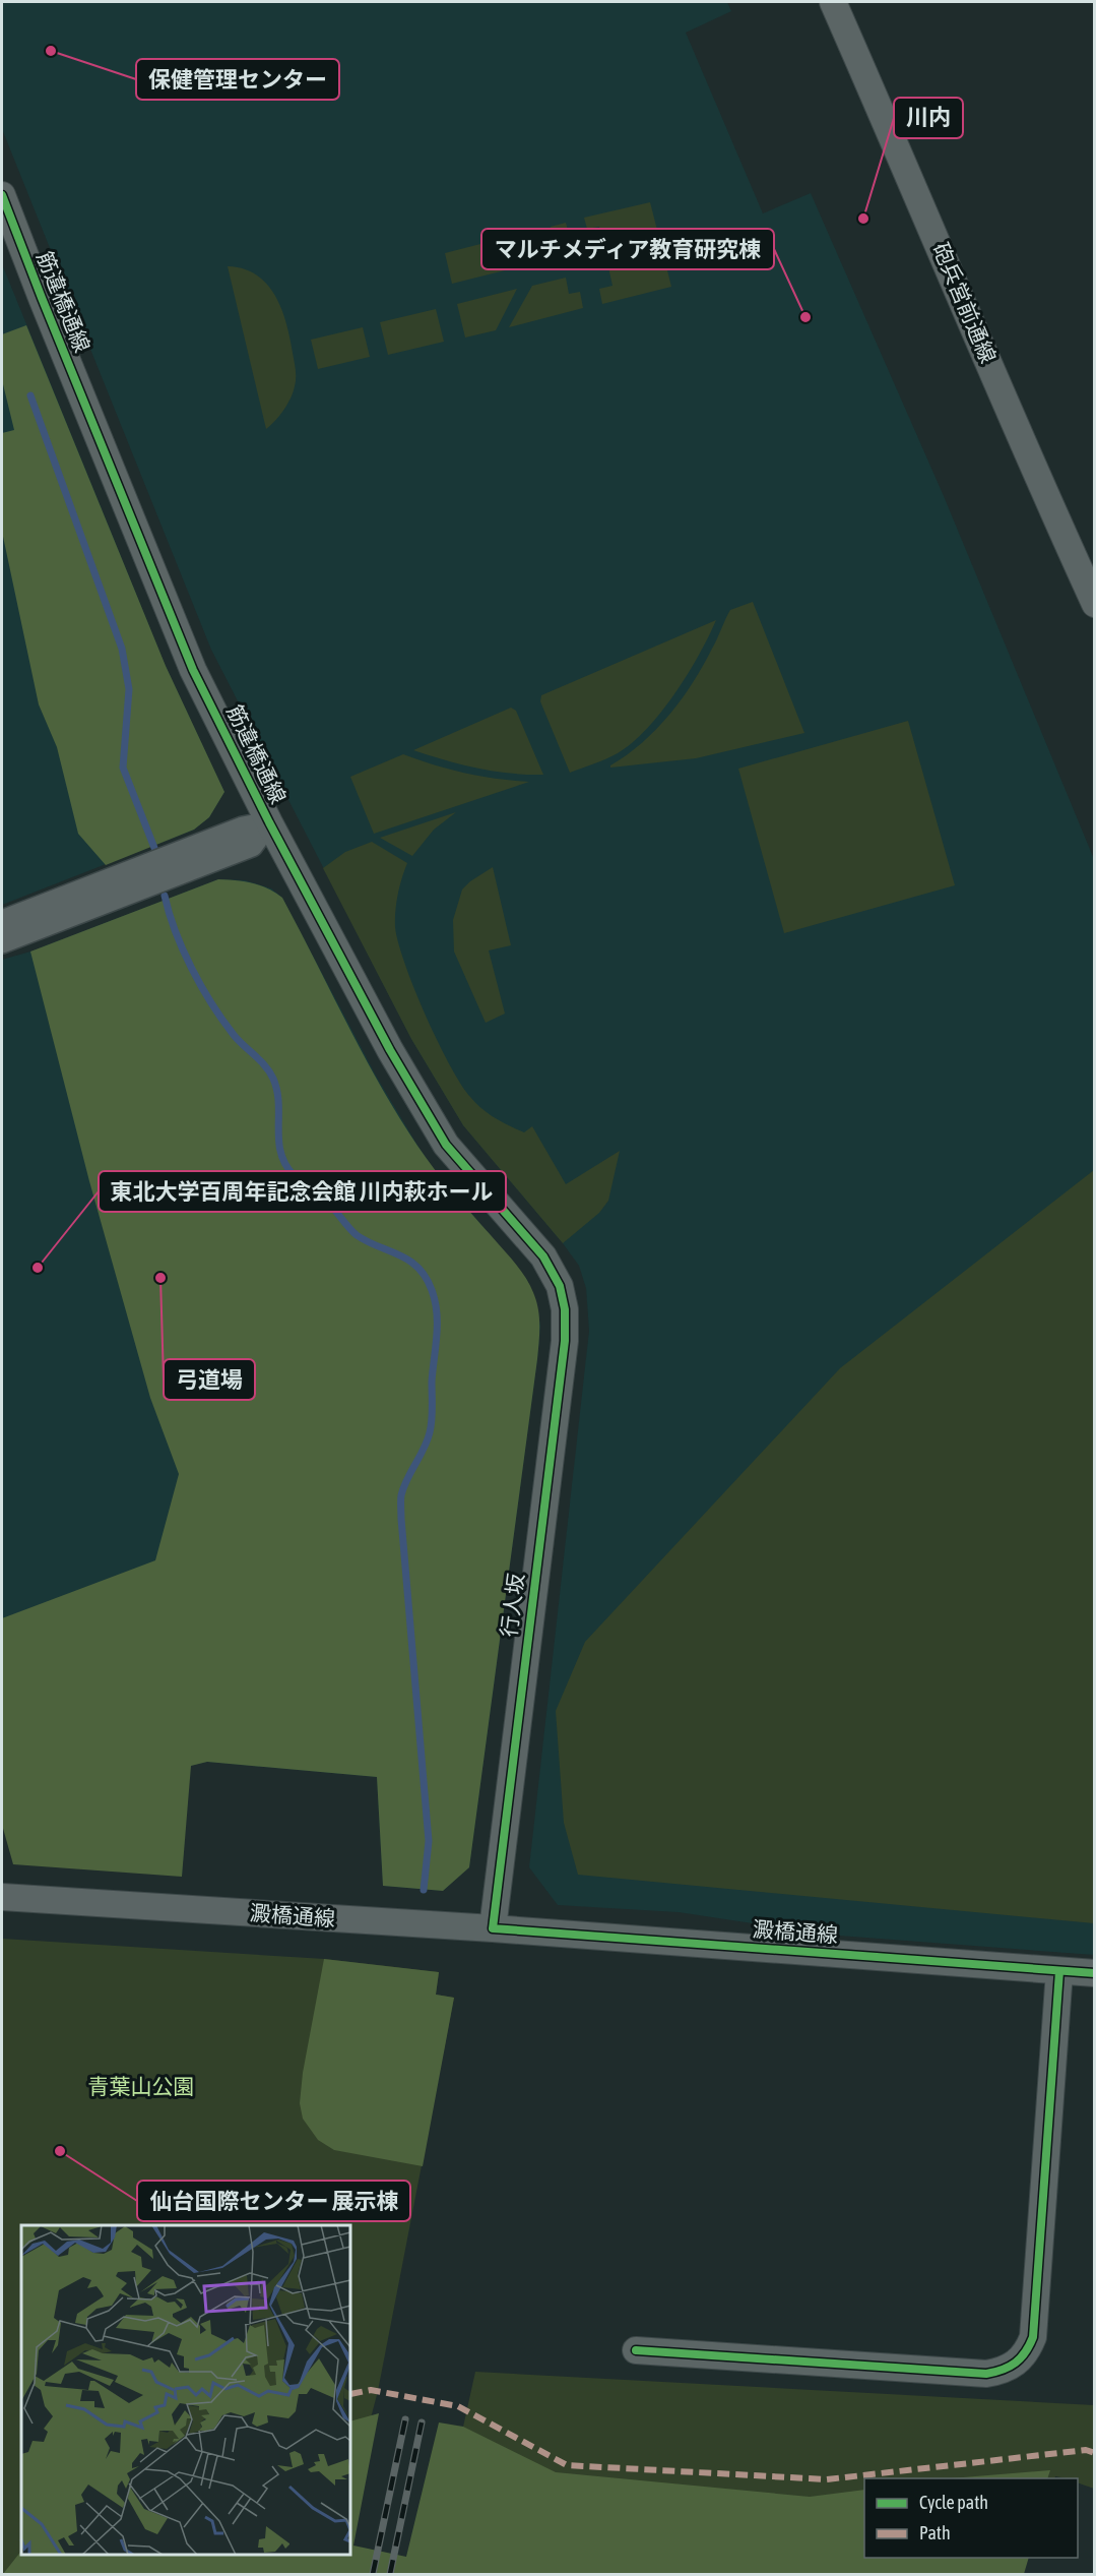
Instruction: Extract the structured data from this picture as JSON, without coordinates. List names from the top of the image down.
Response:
{
  "streets": {
    "street": [
      "筋違橋通線",
      "砲兵営前通線",
      "行人坂",
      "澱橋通線"
    ]
  },
  "crossings": [
    ["筋違橋通線", "行人坂"],
    ["行人坂", "澱橋通線"]
  ],
  "parks": ["青葉山公園"],
  "places": [
    "保健管理センター",
    "川内",
    "マルチメディア教育研究棟",
    "東北大学百周年記念会館 川内萩ホール",
    "弓道場",
    "仙台国際センター 展示棟"
  ],
  "legend": ["Cycle path", "Path"]
}
